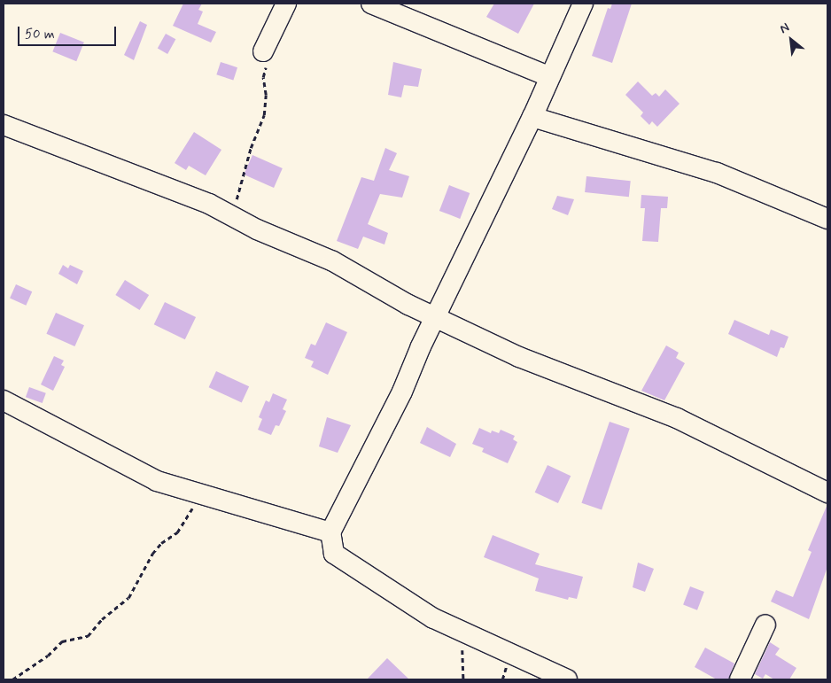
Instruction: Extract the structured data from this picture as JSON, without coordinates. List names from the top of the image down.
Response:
{
  "scale_bar": "50 m",
  "north": "top left"
}
